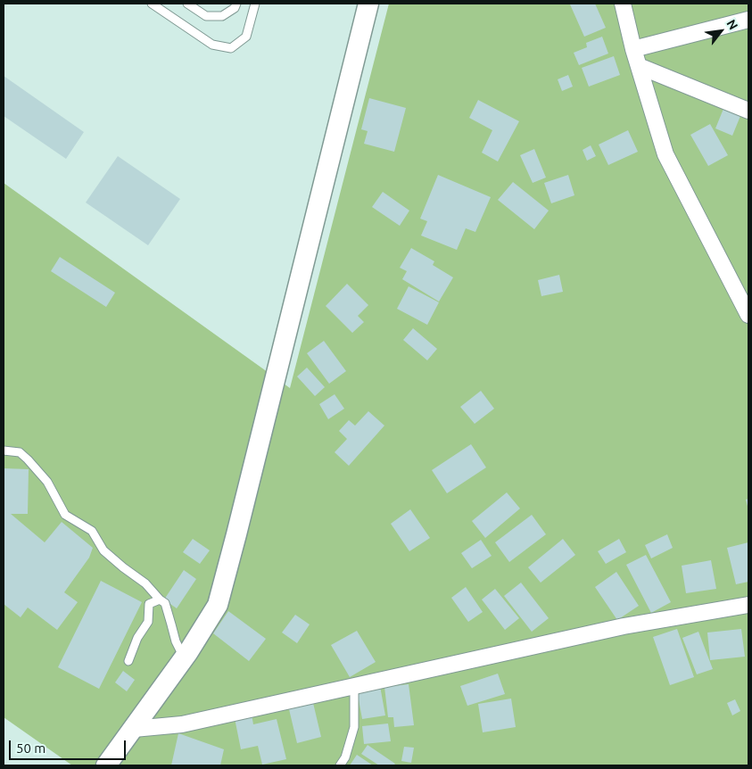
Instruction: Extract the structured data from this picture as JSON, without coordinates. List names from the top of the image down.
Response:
{
  "scale_bar": "50 m",
  "north": "top right"
}
